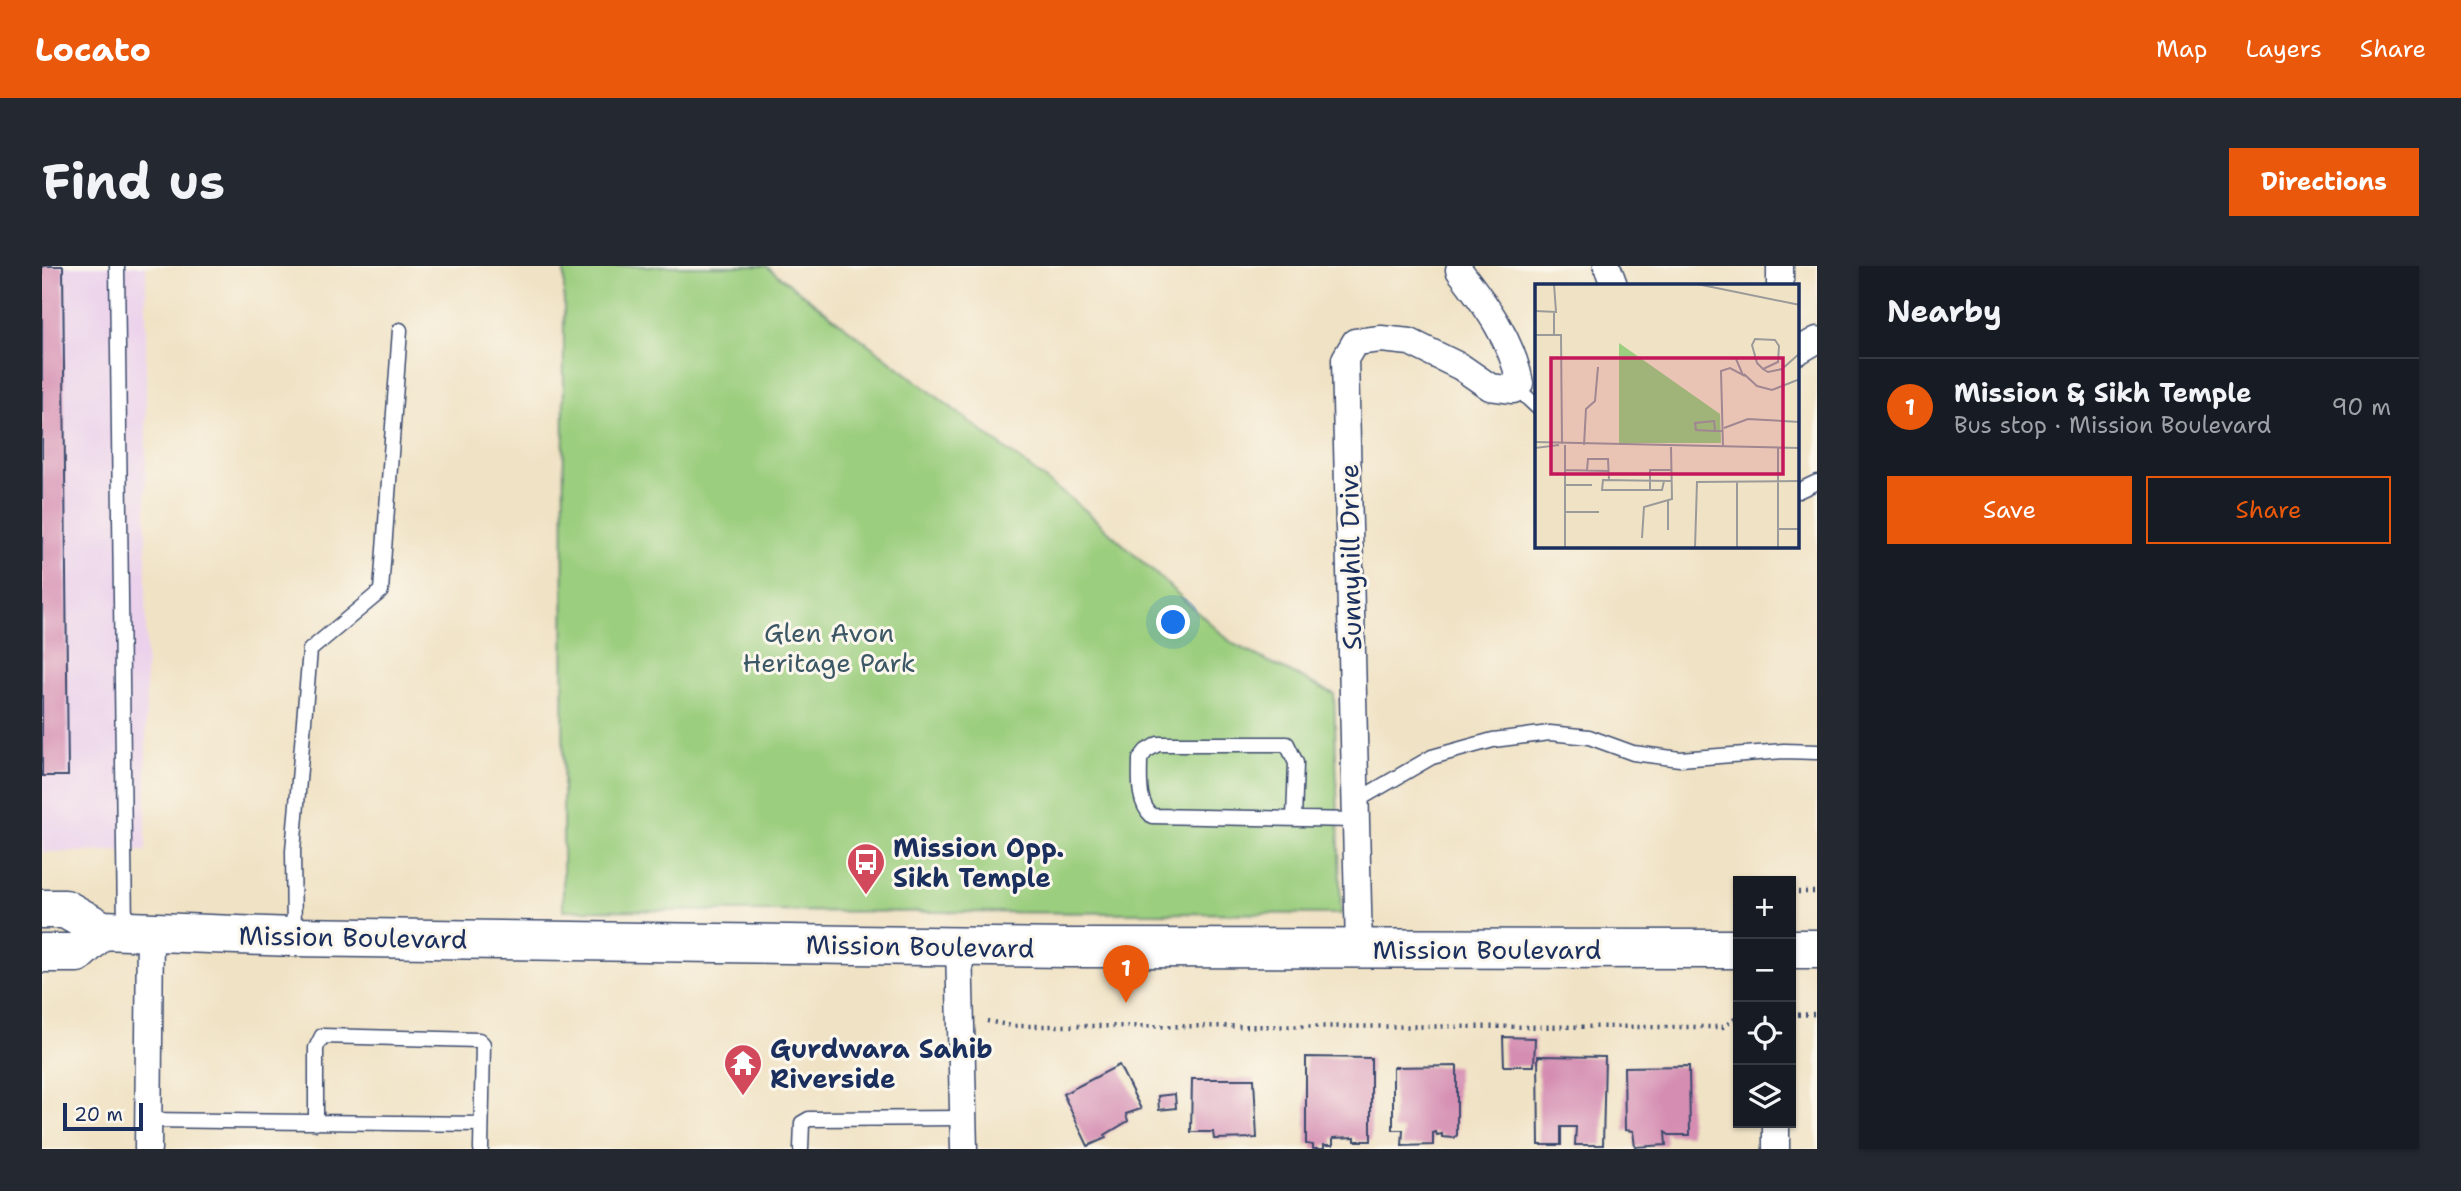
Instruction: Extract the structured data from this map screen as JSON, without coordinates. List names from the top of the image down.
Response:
{
  "streets": {
    "main road": ["Mission Boulevard"],
    "street": ["Sunnyhill Drive"]
  },
  "crossings": [
    ["Sunnyhill Drive", "Mission Boulevard"]
  ],
  "parks": ["Glen Avon Heritage Park"],
  "places": {
    "bus stop": ["Mission Opp. Sikh Temple"],
    "temple": ["Gurdwara Sahib Riverside"]
  },
  "scale_bar": "20 m",
  "page": {
    "header": "Locato",
    "nav": ["Map", "Layers", "Share"],
    "buttons": [
      "Directions",
      ["Save", "Share"]
    ],
    "title": "Find us",
    "heading": "Nearby",
    "list": [
      {
        "mark": "1",
        "name": "Mission & Sikh Temple",
        "note": "Bus stop · Mission Boulevard",
        "value": "90 m"
      }
    ],
    "map_buttons": ["+", "−"],
    "pins": "1",
    "scale": "20 m"
  }
}
